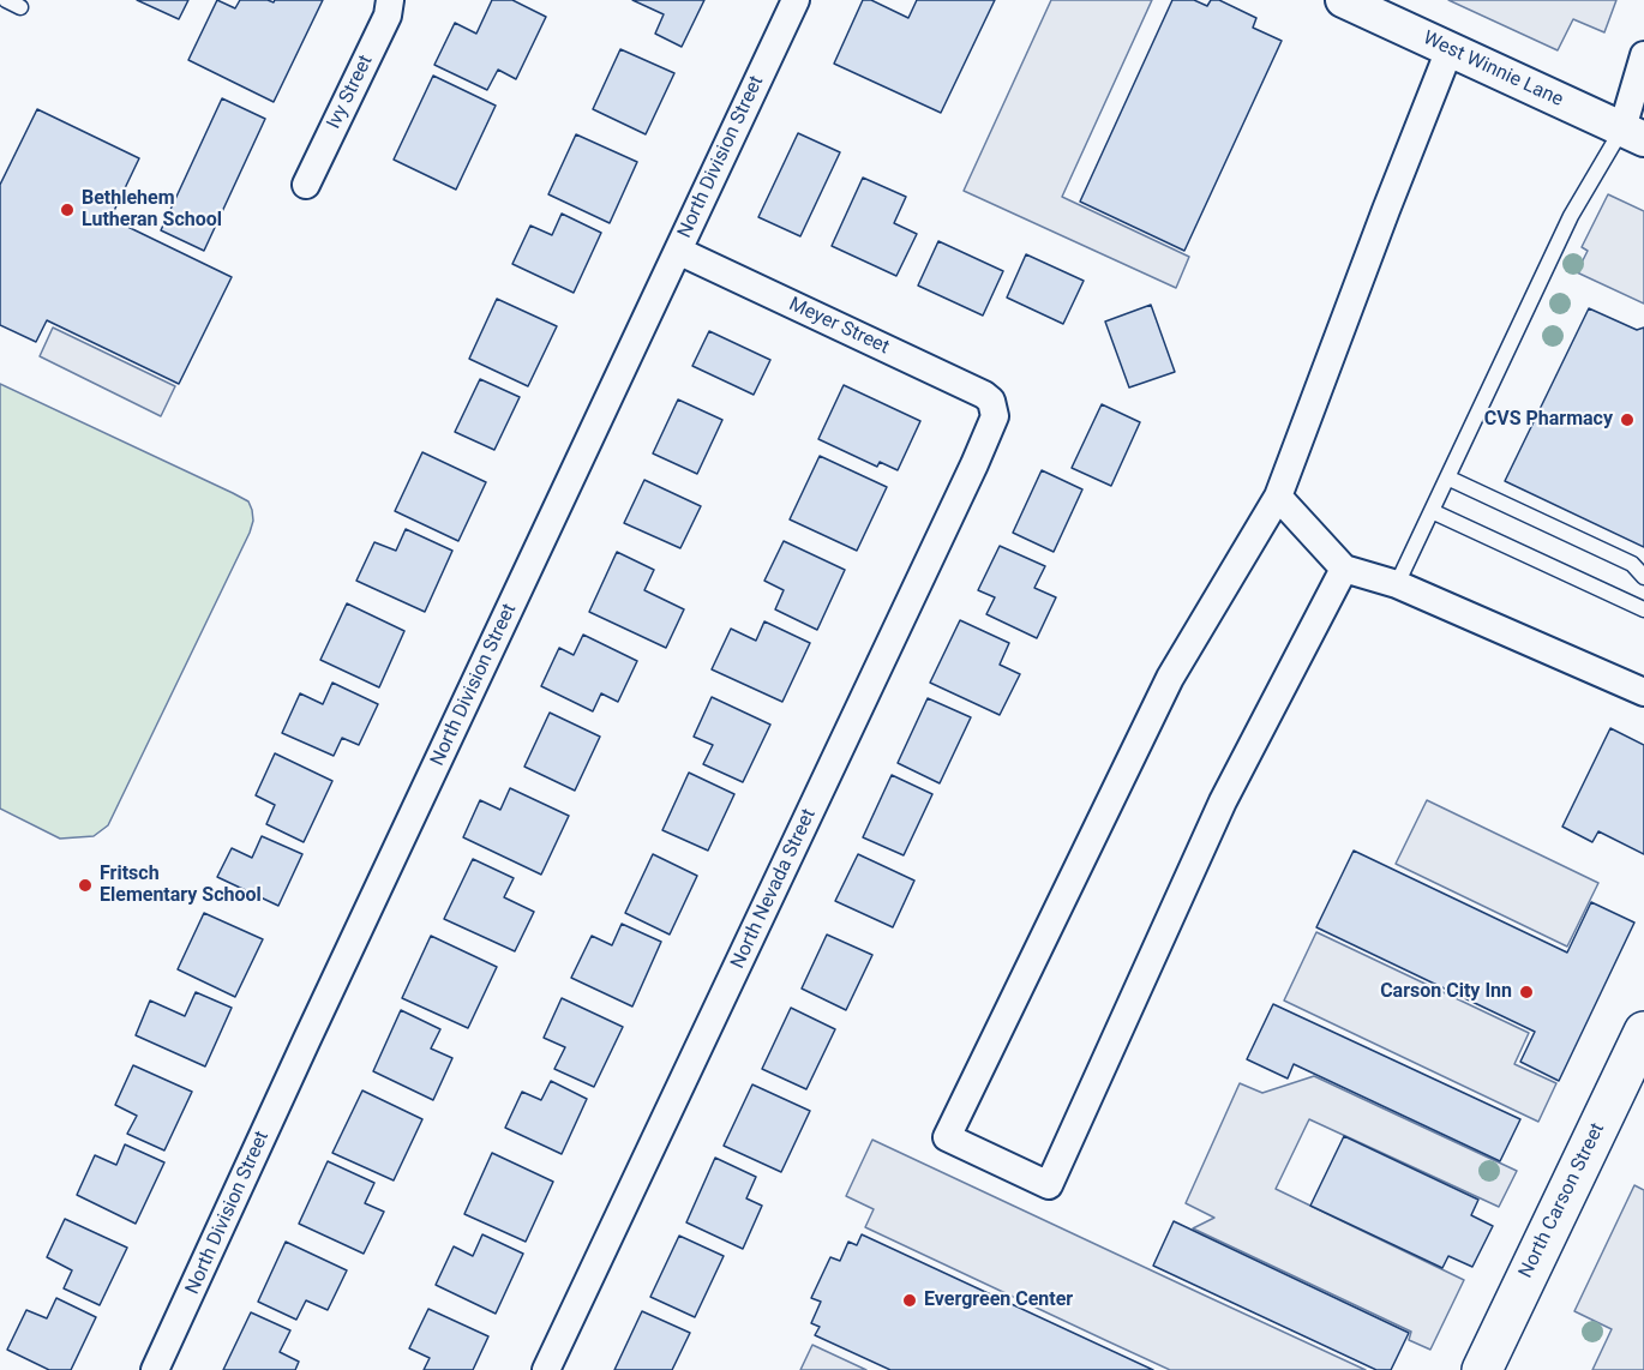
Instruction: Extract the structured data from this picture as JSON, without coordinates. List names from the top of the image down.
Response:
{
  "streets": {
    "main road": ["North Carson Street"],
    "street": [
      "West Winnie Lane",
      "Ivy Street",
      "North Division Street",
      "Meyer Street",
      "North Nevada Street"
    ]
  },
  "crossings": [
    ["North Division Street", "Meyer Street"],
    ["Meyer Street", "North Nevada Street"]
  ],
  "places": [
    "Bethlehem Lutheran School",
    "CVS Pharmacy",
    "Fritsch Elementary School",
    "Carson City Inn",
    "Evergreen Center"
  ]
}
